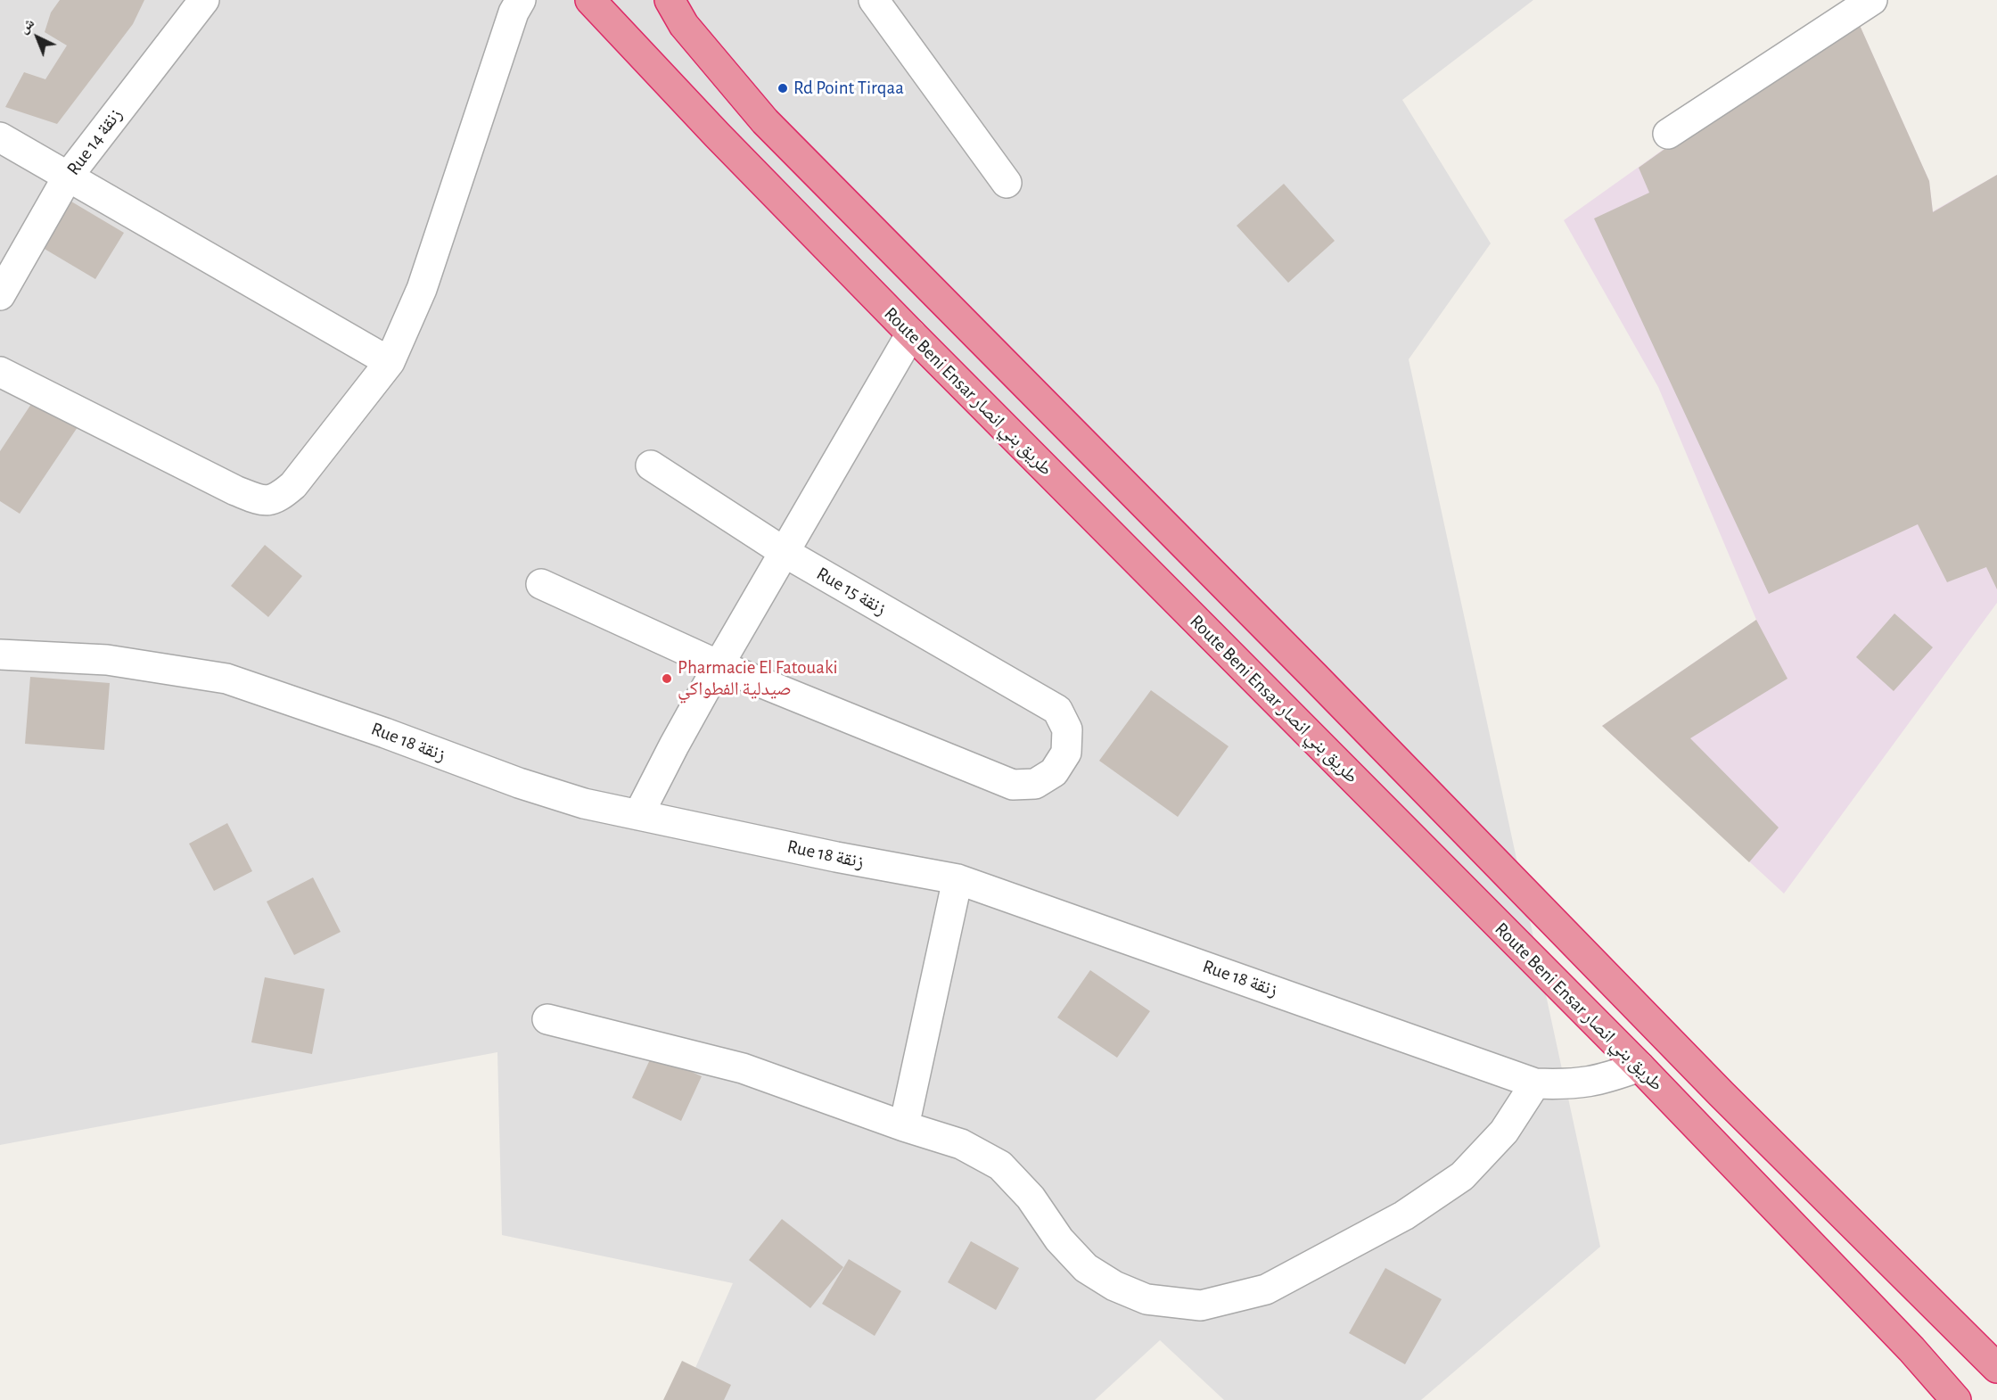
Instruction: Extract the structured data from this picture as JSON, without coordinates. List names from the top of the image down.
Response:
{
  "streets": {
    "highway": ["Route Beni Ensar طريق بني انصار"],
    "street": ["Rue 14 زنقة", "Rue 15 زنقة", "Rue 18 زنقة"]
  },
  "crossings": [
    ["Route Beni Ensar طريق بني انصار", "Rue 18 زنقة"]
  ],
  "places": ["Rd Point Tirqaa", "Pharmacie El Fatouaki صيدلية الفطواكي"],
  "north": "top left"
}
